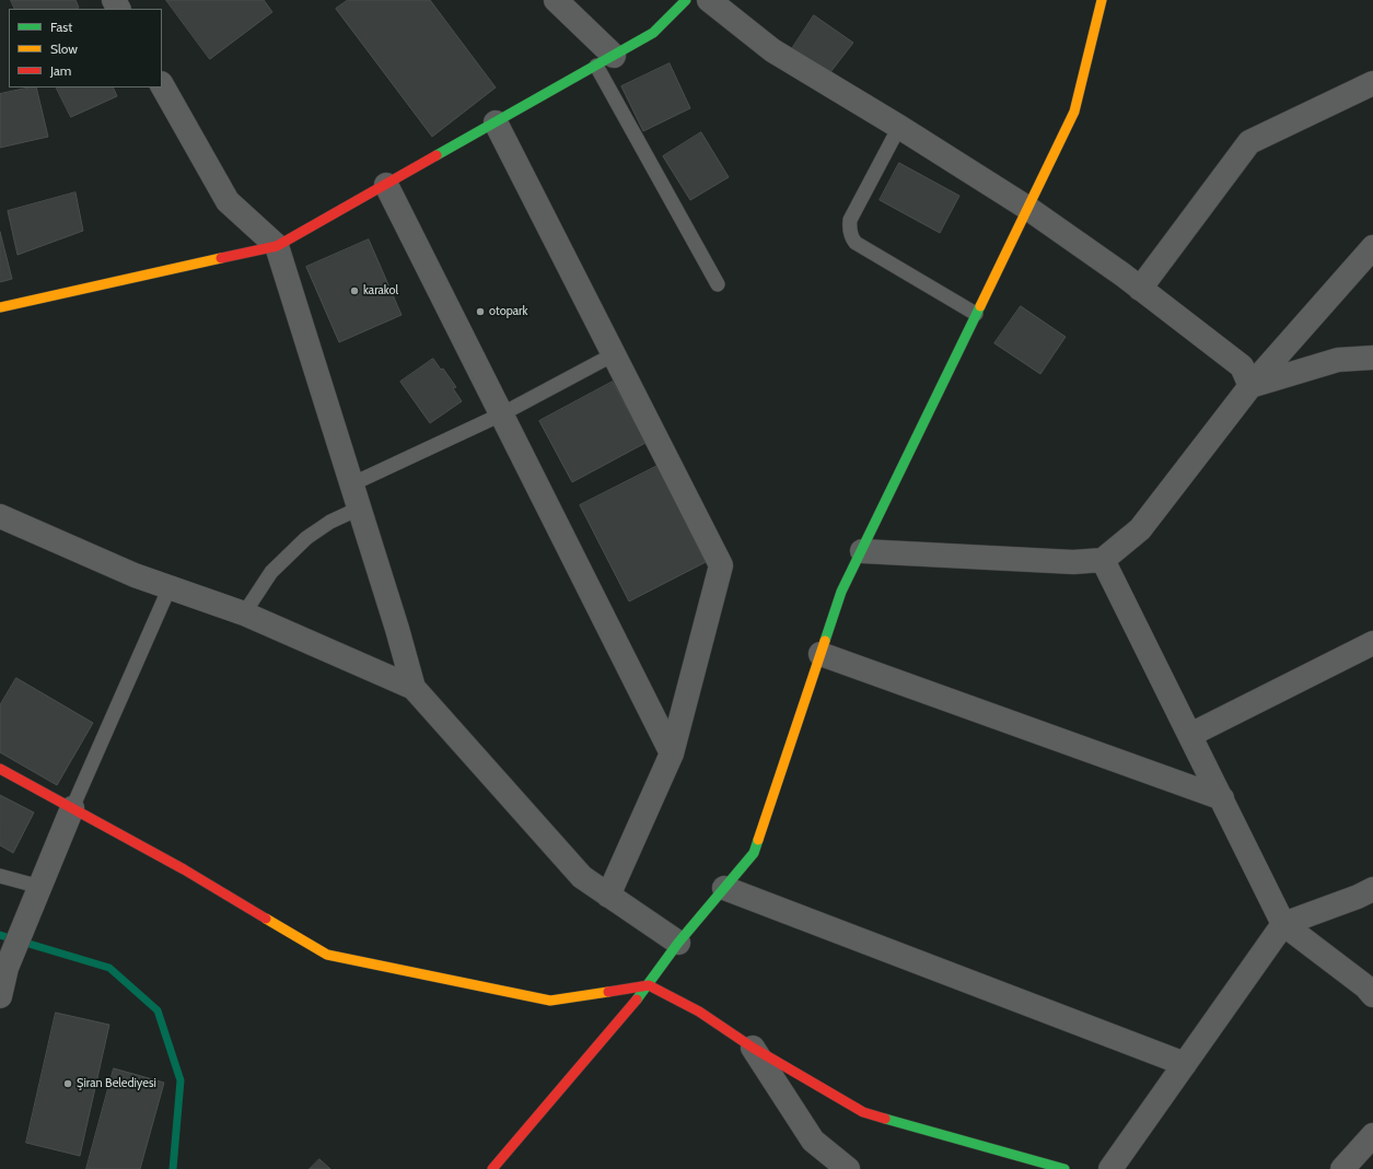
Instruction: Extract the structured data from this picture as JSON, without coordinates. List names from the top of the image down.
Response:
{
  "places": ["karakol", "otopark", "Şiran Belediyesi"],
  "legend": ["Fast", "Slow", "Jam"]
}
